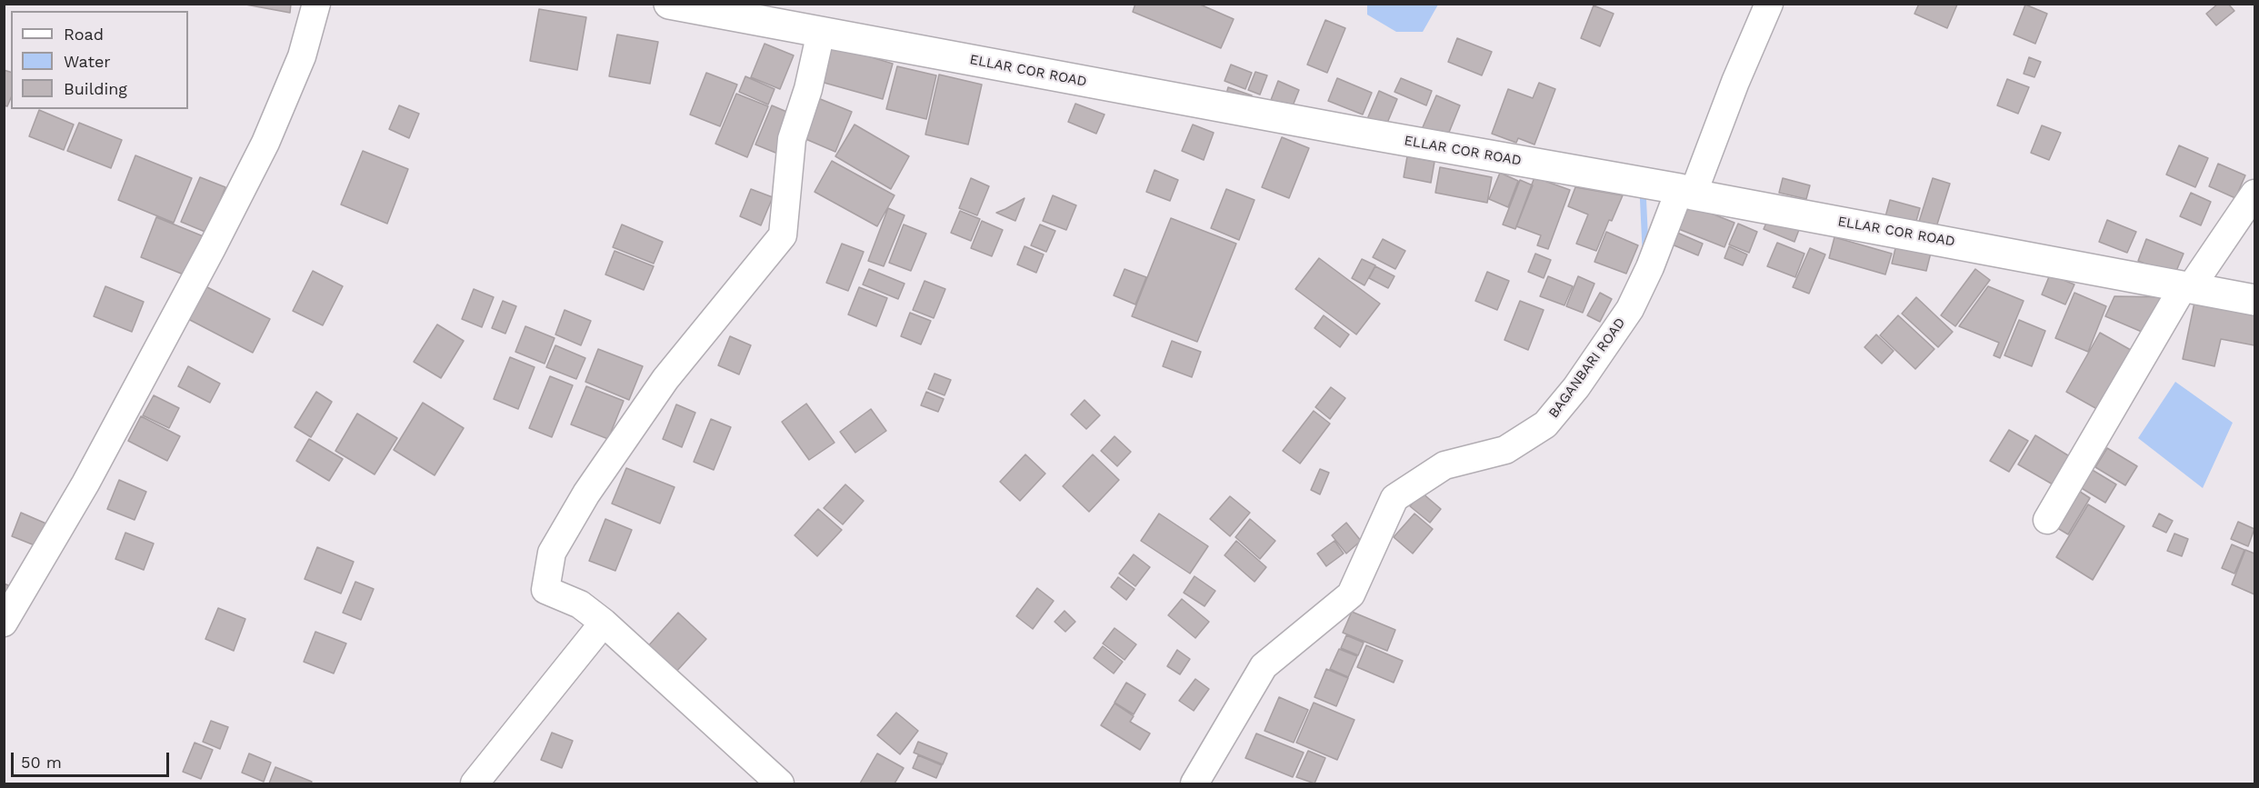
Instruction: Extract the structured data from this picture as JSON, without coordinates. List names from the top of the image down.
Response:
{
  "streets": {
    "main road": ["ELLAR COR ROAD"],
    "street": ["BAGANBARI ROAD"]
  },
  "crossings": [
    ["ELLAR COR ROAD", "BAGANBARI ROAD"]
  ],
  "legend": ["Road", "Water", "Building"],
  "scale_bar": "50 m"
}
